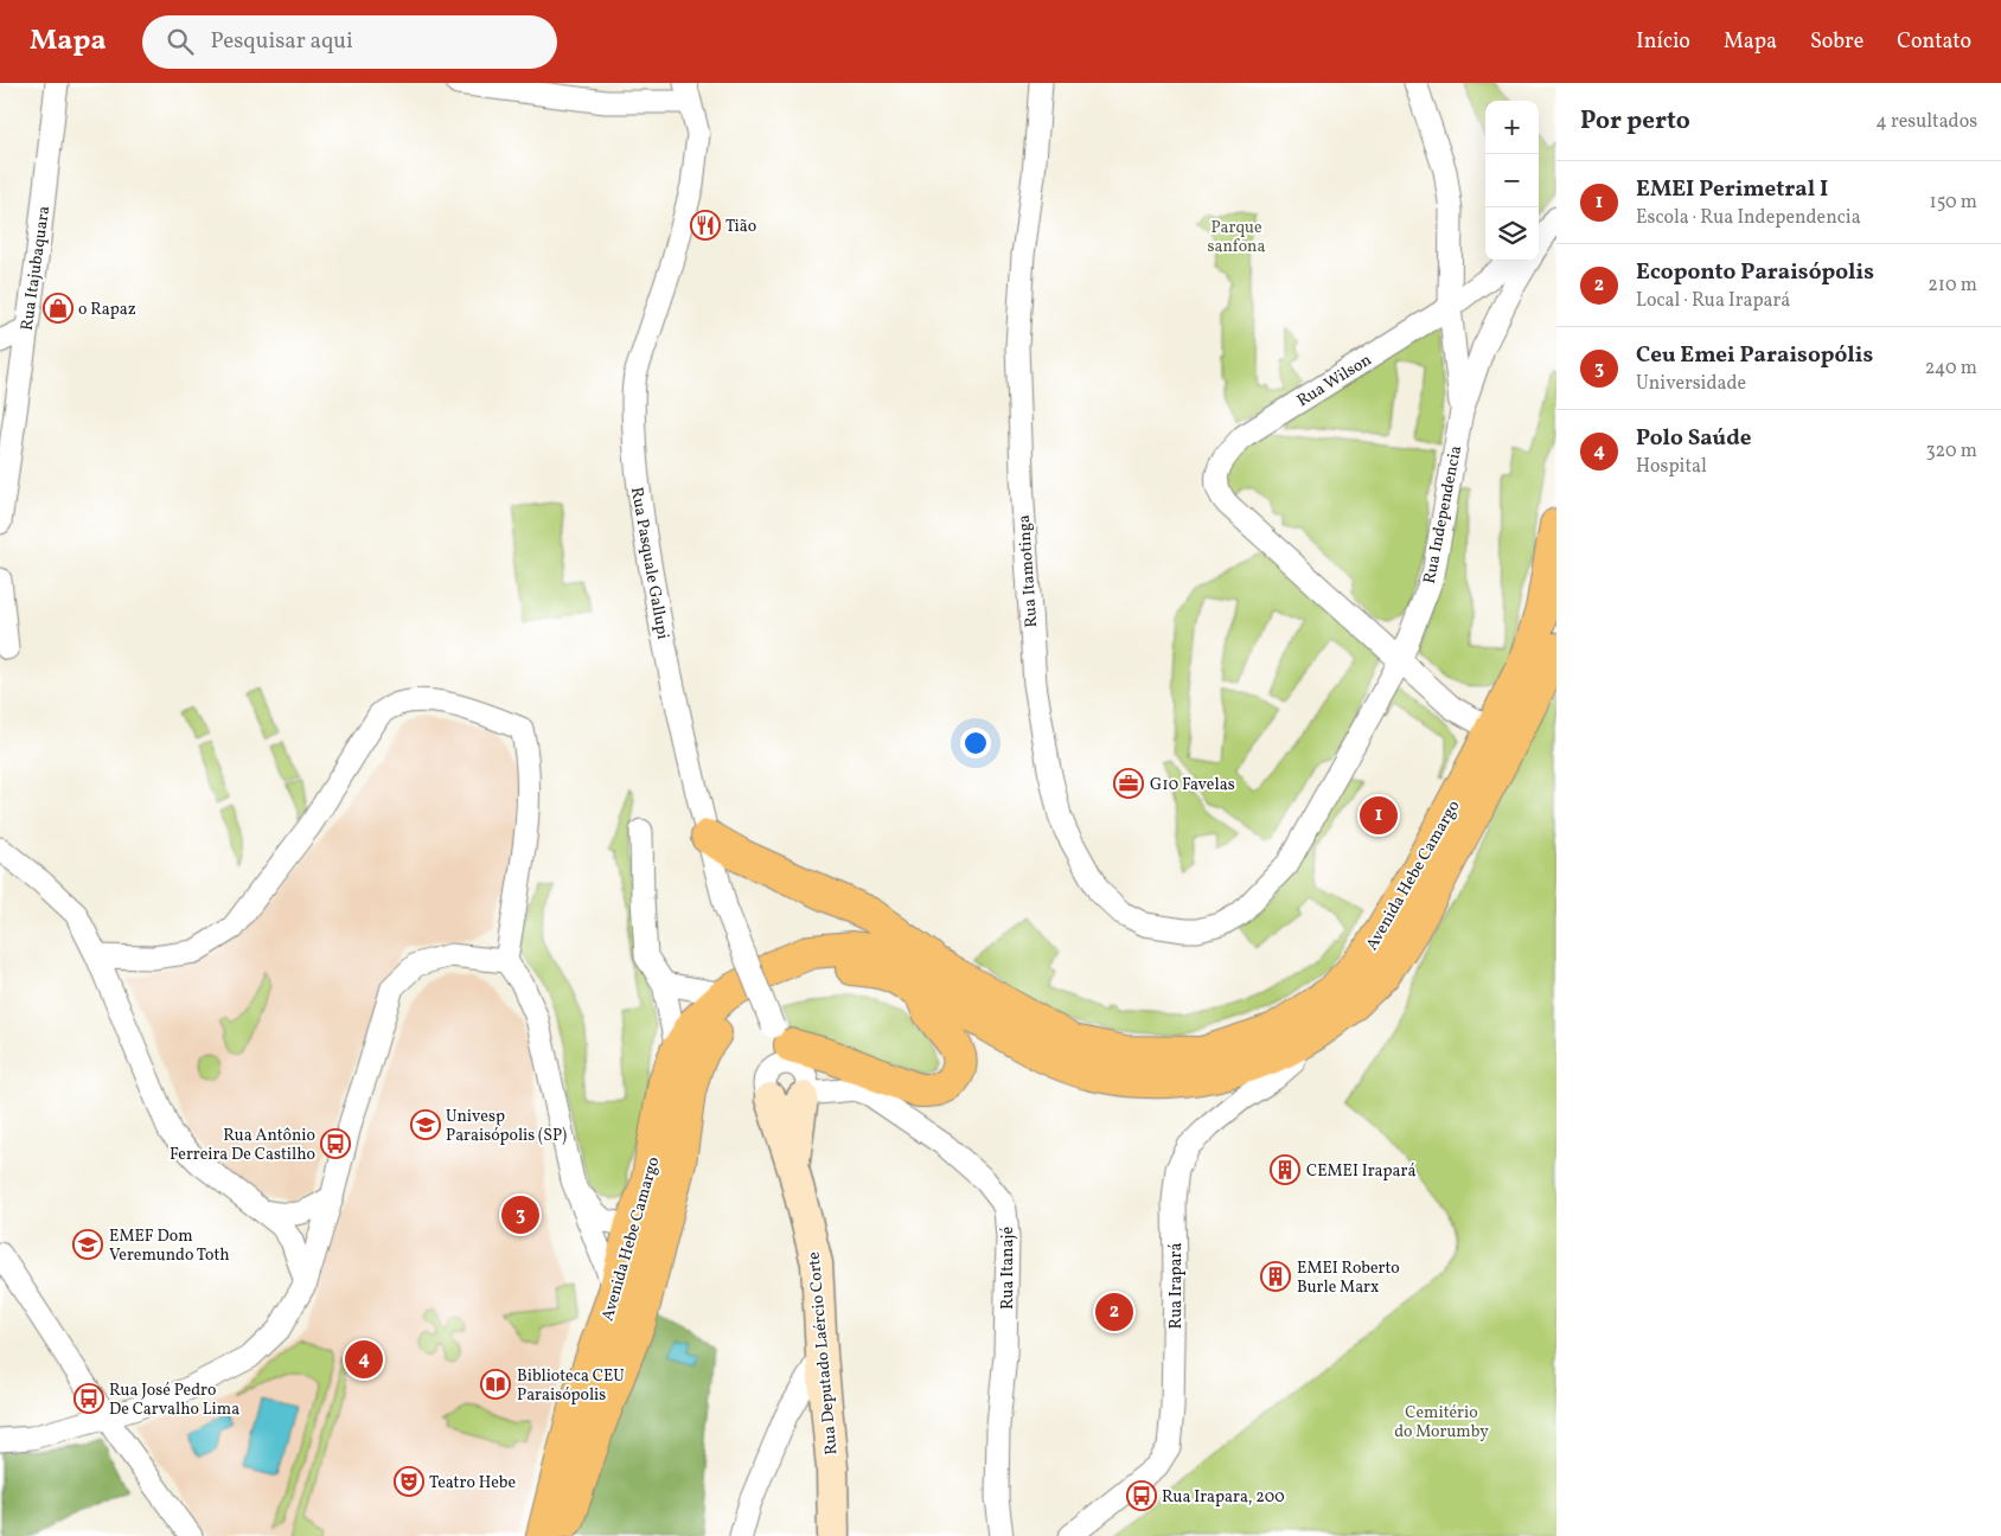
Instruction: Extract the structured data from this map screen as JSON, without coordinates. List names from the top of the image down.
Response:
{
  "streets": {
    "main road": ["Avenida Hebe Camargo"],
    "street": [
      "Rua Itajubaquara",
      "Rua Wilson",
      "Rua Independencia",
      "Rua Pasquale Gallupi",
      "Rua Itamotinga",
      "Rua Itanajé",
      "Rua Irapará",
      "Rua Deputado Laércio Corte"
    ]
  },
  "crossings": [
    ["Rua Wilson", "Rua Independencia"],
    ["Rua Independencia", "Rua Itamotinga"],
    ["Rua Pasquale Gallupi", "Rua Itanajé"],
    ["Rua Pasquale Gallupi", "Rua Deputado Laércio Corte"],
    ["Avenida Hebe Camargo", "Rua Irapará"],
    ["Rua Itanajé", "Rua Deputado Laércio Corte"]
  ],
  "parks": ["Parque sanfona", "Cemitério do Morumby"],
  "places": {
    "restaurant": ["Tião"],
    "shop": ["o Rapaz"],
    "office": ["G10 Favelas"],
    "school or university": ["Univesp Paraisópolis (SP)", "EMEF Dom Veremundo Toth"],
    "bus stop": ["Rua Antônio Ferreira De Castilho", "Rua José Pedro De Carvalho Lima", "Rua Irapara, 200"],
    "building": ["CEMEI Irapará", "EMEI Roberto Burle Marx"],
    "library": ["Biblioteca CEU Paraisópolis"],
    "theatre": ["Teatro Hebe"]
  },
  "page": {
    "header": "Mapa",
    "search": "Pesquisar aqui",
    "nav": [
      "Início",
      "Mapa",
      "Sobre",
      "Contato"
    ],
    "heading": ["Por perto", "4 resultados"],
    "map_buttons": ["+", "−"],
    "list": [
      {
        "mark": "1",
        "name": "EMEI Perimetral I",
        "note": "Escola · Rua Independencia",
        "value": "150 m"
      },
      {
        "mark": "2",
        "name": "Ecoponto Paraisópolis",
        "note": "Local · Rua Irapará",
        "value": "210 m"
      },
      {
        "mark": "3",
        "name": "Ceu Emei Paraisopólis",
        "note": "Universidade",
        "value": "240 m"
      },
      {
        "mark": "4",
        "name": "Polo Saúde",
        "note": "Hospital",
        "value": "320 m"
      }
    ],
    "pins": [
      "1",
      "3",
      "2",
      "4"
    ]
  }
}
